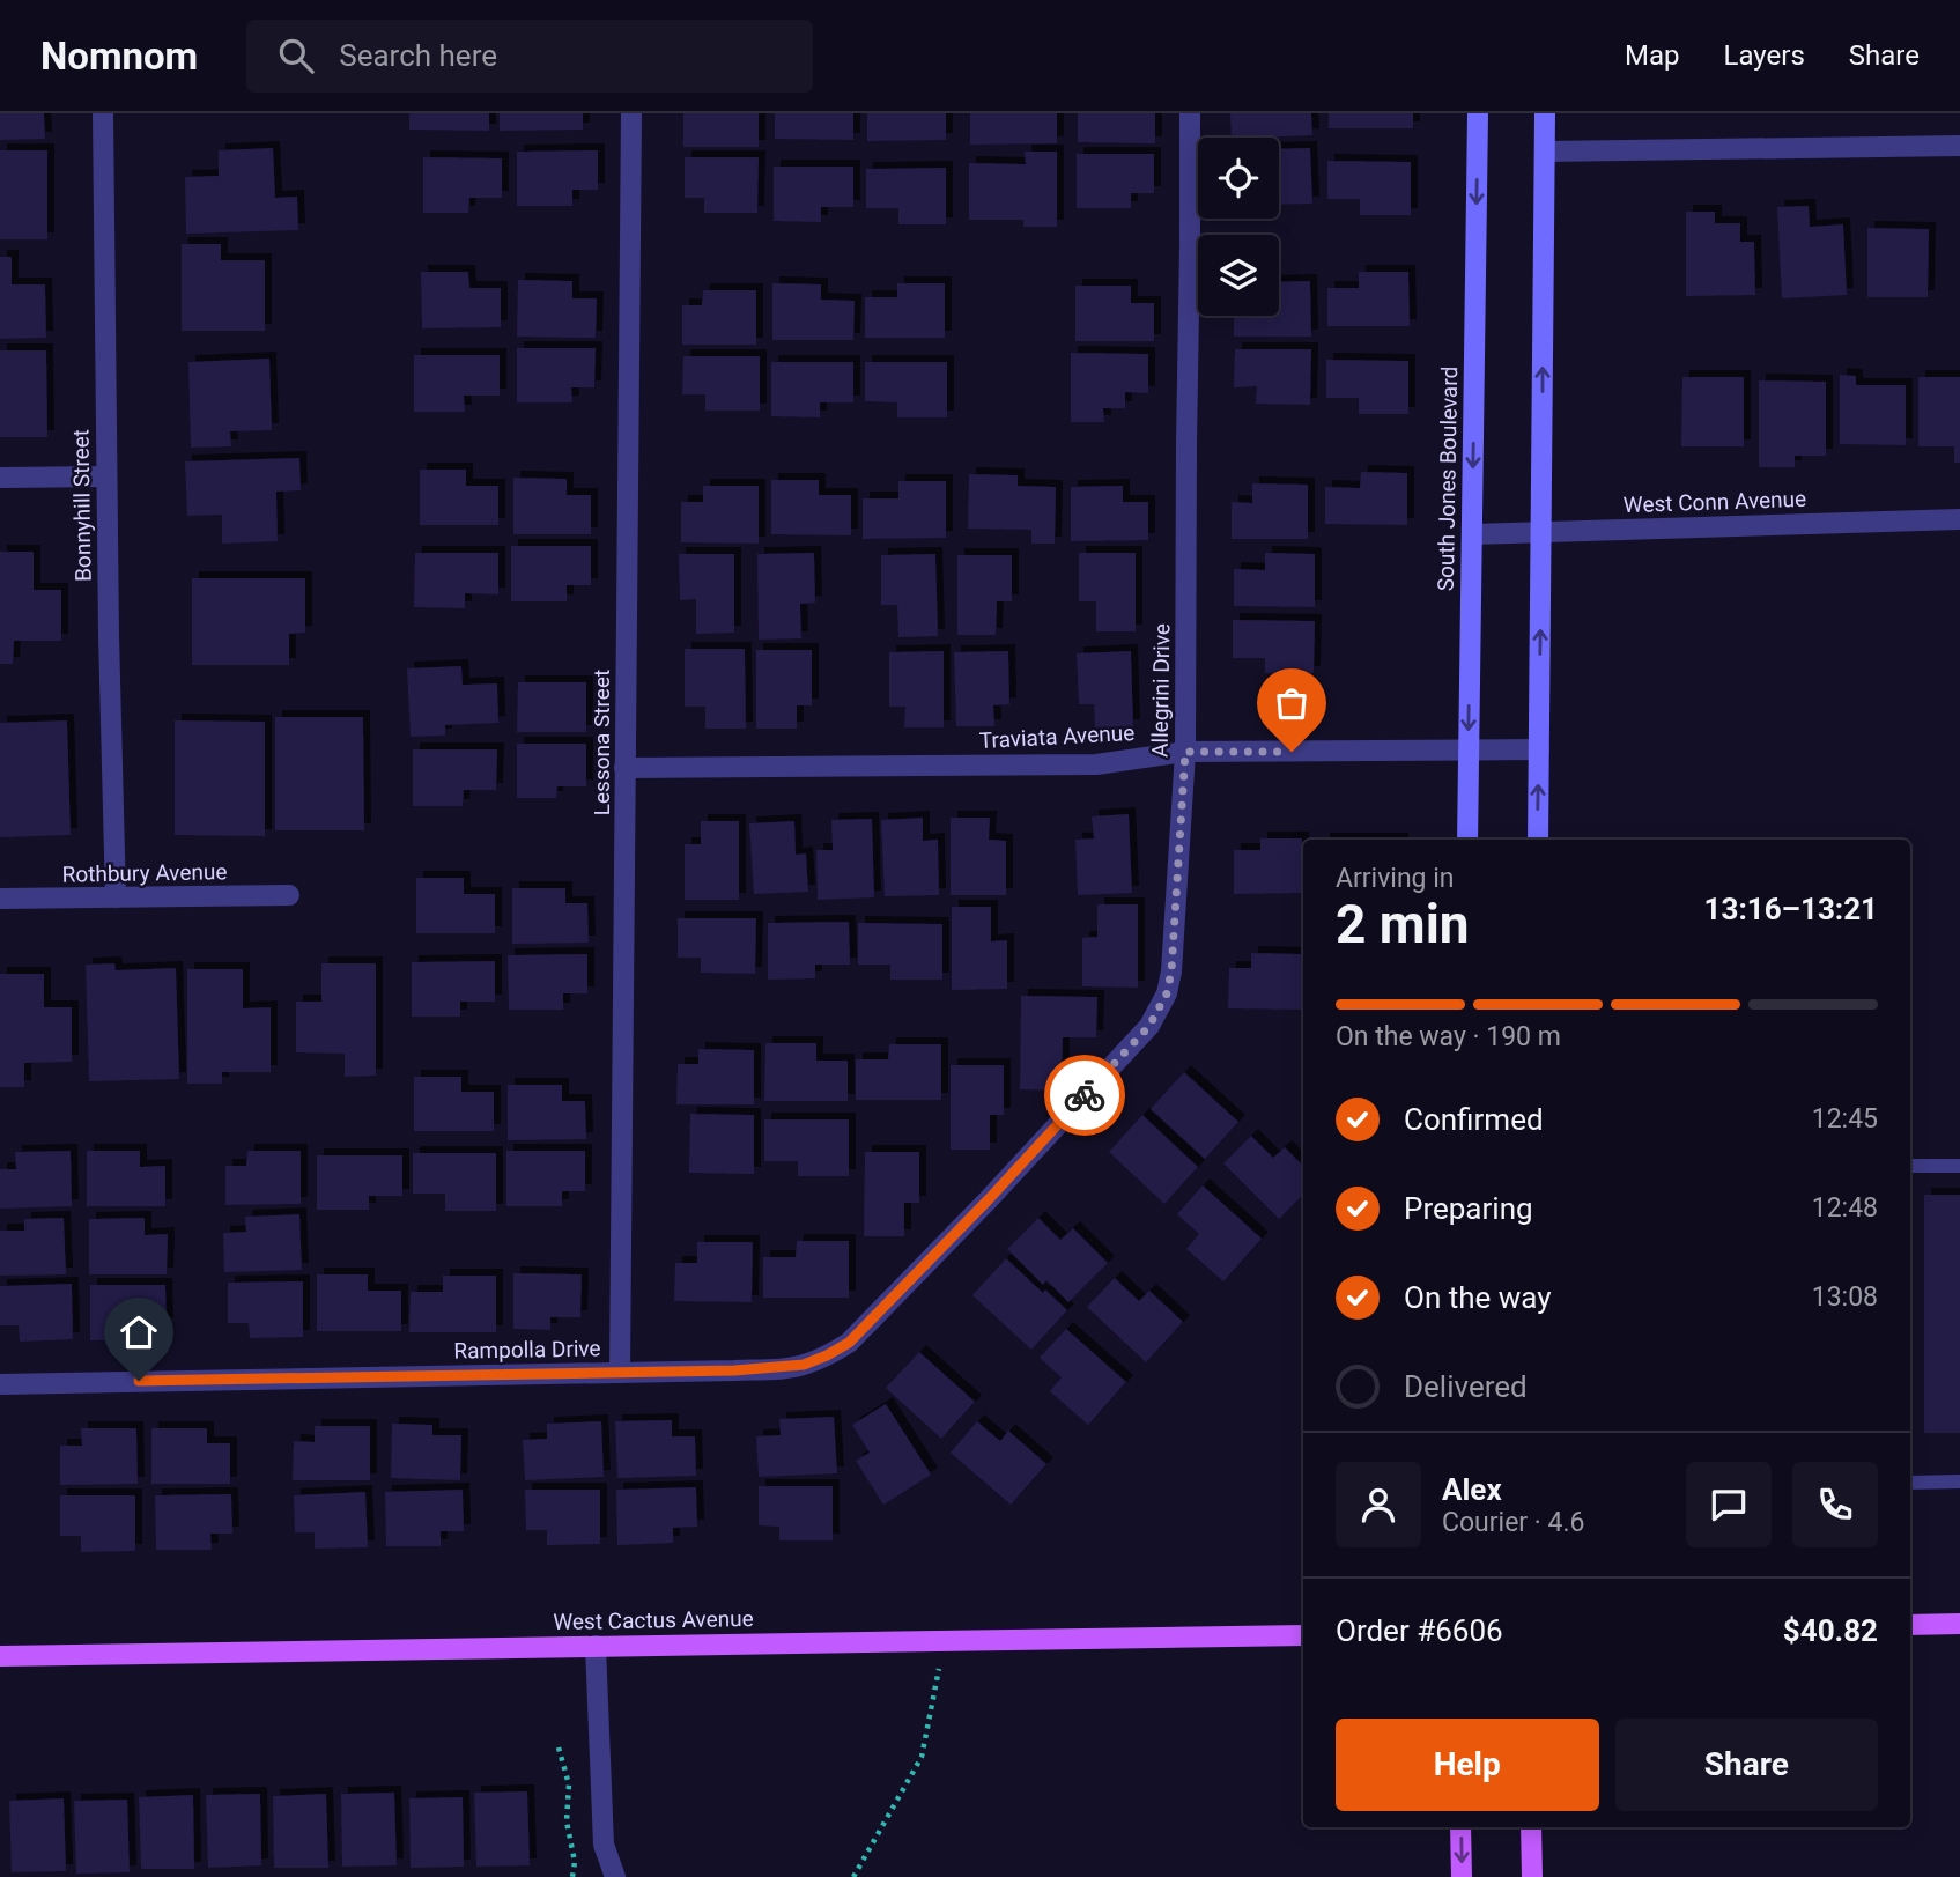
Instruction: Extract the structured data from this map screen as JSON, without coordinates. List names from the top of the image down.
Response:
{
  "streets": {
    "main road": ["South Jones Boulevard", "West Cactus Avenue"],
    "street": [
      "West Conn Avenue",
      "Bonnyhill Street",
      "Allegrini Drive",
      "Traviata Avenue",
      "Lessona Street",
      "Rothbury Avenue",
      "Rampolla Drive"
    ]
  },
  "crossings": [
    ["South Jones Boulevard", "West Conn Avenue"],
    ["South Jones Boulevard", "Traviata Avenue"],
    ["Bonnyhill Street", "Rothbury Avenue"],
    ["Allegrini Drive", "Traviata Avenue"],
    ["Allegrini Drive", "Rampolla Drive"],
    ["Traviata Avenue", "Lessona Street"],
    ["Lessona Street", "Rampolla Drive"]
  ],
  "page": {
    "header": "Nomnom",
    "search": "Search here",
    "nav": ["Map", "Layers", "Share"],
    "heading": ["2 min", "Arriving in", "13:16–13:21"],
    "panel": [
      "Alex",
      "Courier · 4.6",
      "Order #6606",
      "$40.82"
    ],
    "bar": "On the way · 190 m",
    "list": [
      ["Confirmed", "12:45"],
      ["Preparing", "12:48"],
      ["On the way", "13:08"],
      "Delivered"
    ],
    "buttons": ["Help", "Share"]
  }
}
